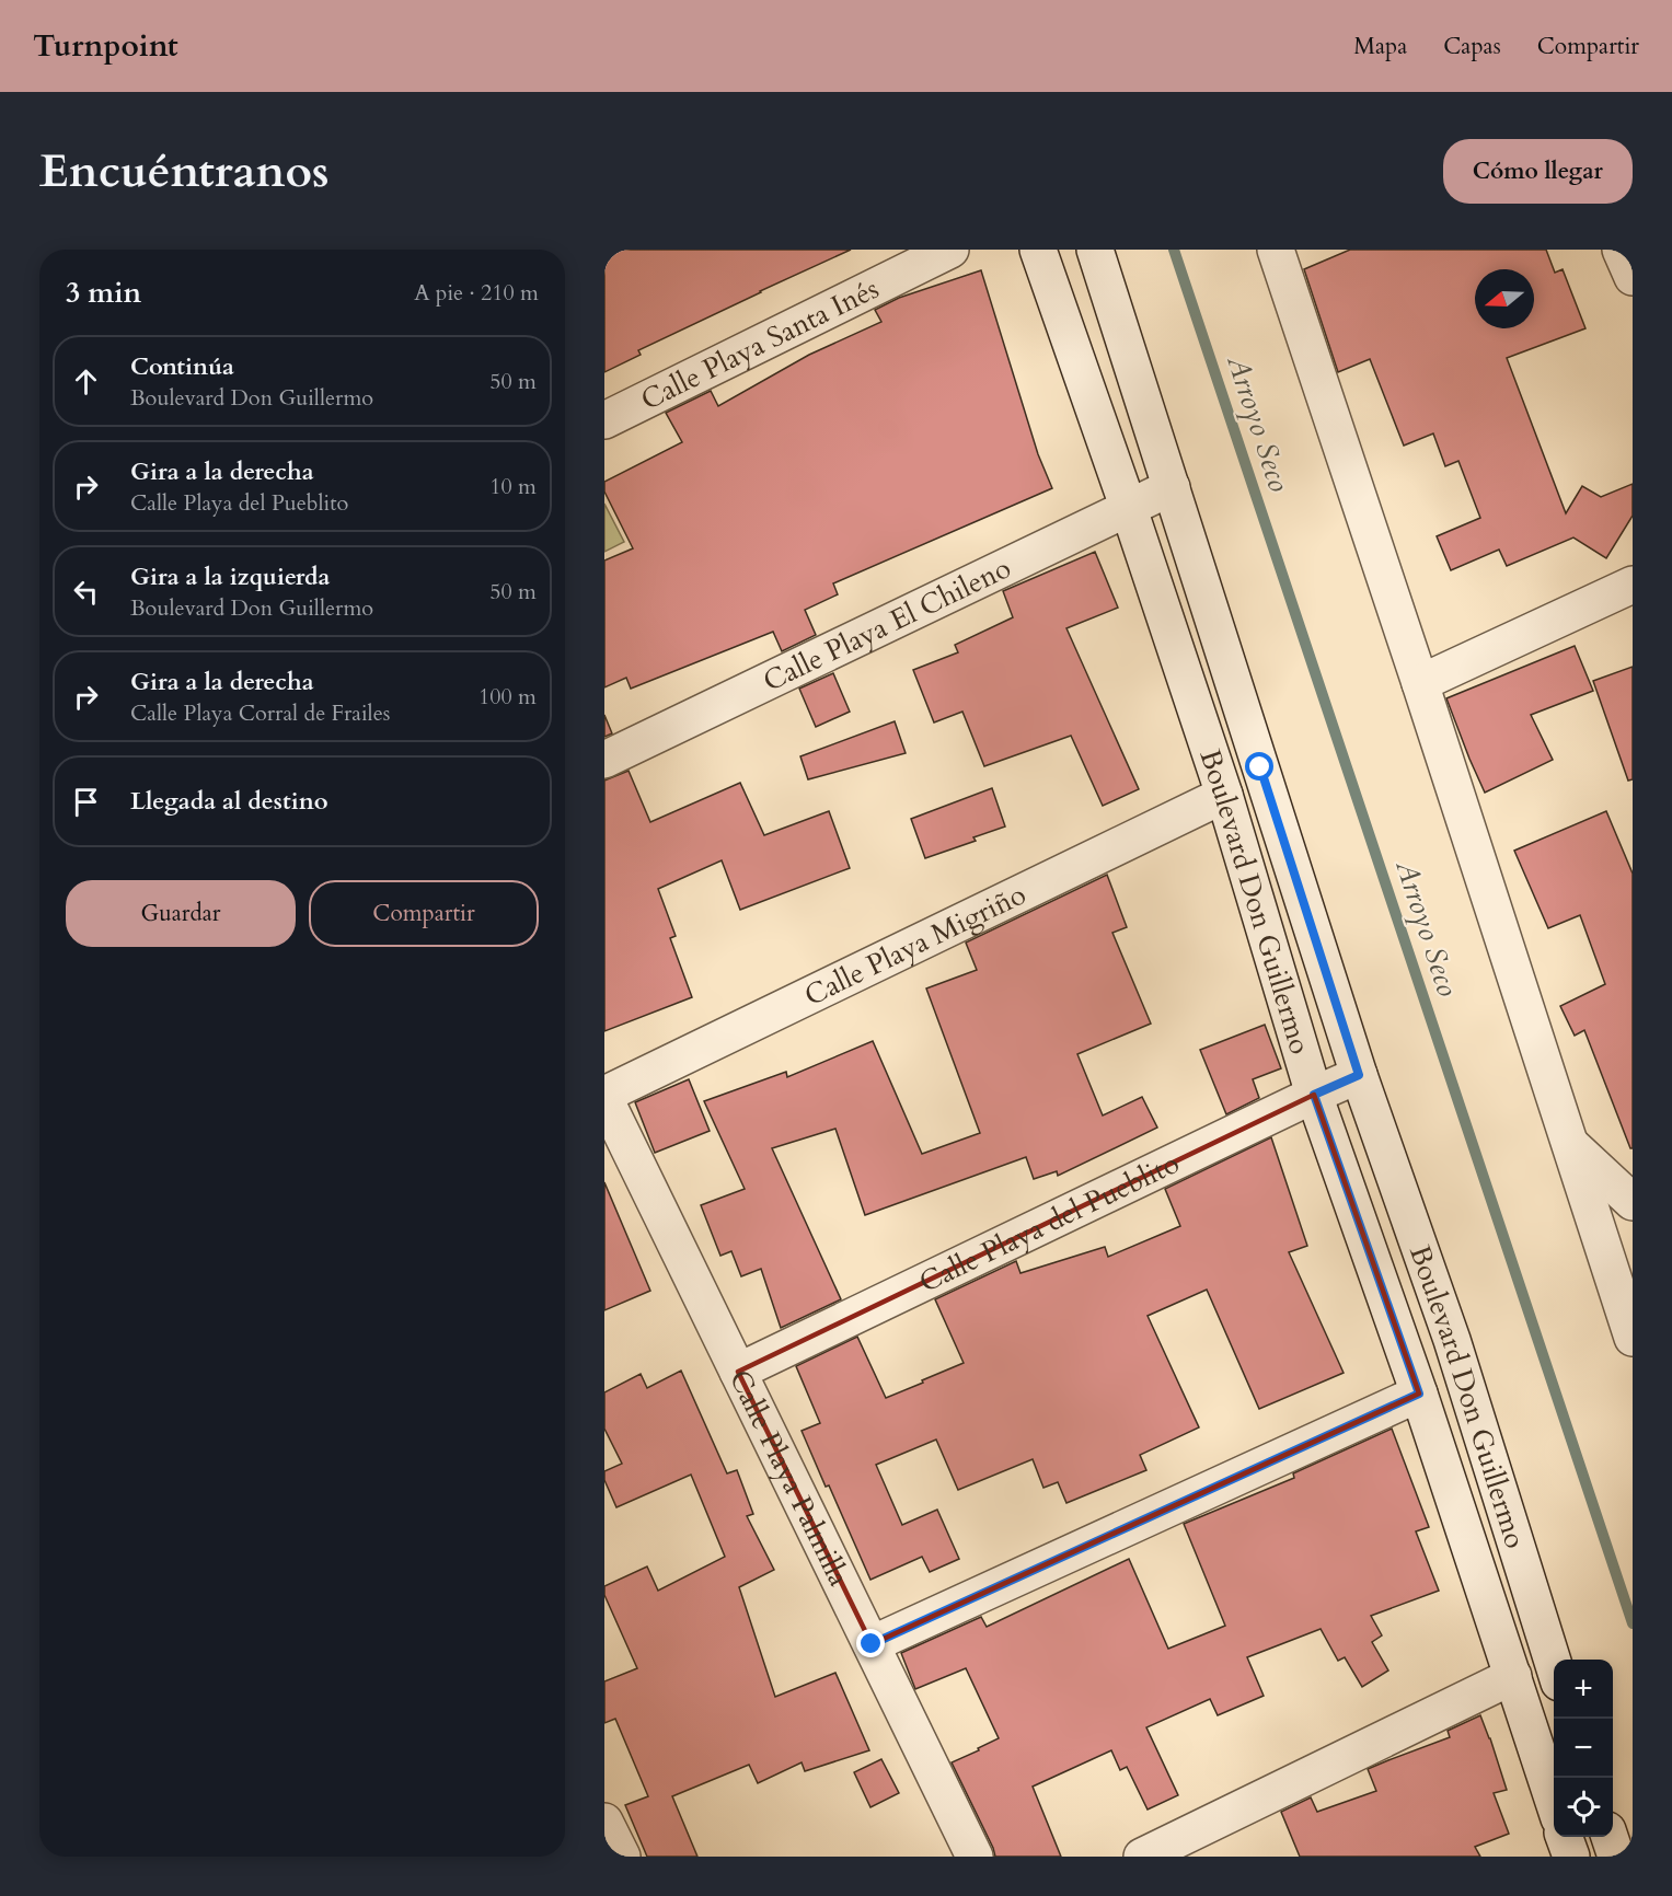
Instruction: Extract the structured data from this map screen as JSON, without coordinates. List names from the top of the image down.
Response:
{
  "streets": {
    "street": [
      "Calle Playa Santa Inés",
      "Calle Playa El Chileno",
      "Boulevard Don Guillermo",
      "Calle Playa Migriño",
      "Calle Playa del Pueblito",
      "Calle Playa Palmilla"
    ]
  },
  "crossings": [
    ["Calle Playa El Chileno", "Boulevard Don Guillermo"],
    ["Boulevard Don Guillermo", "Calle Playa Migriño"],
    ["Boulevard Don Guillermo", "Calle Playa del Pueblito"],
    ["Calle Playa Migriño", "Calle Playa Palmilla"],
    ["Calle Playa del Pueblito", "Calle Playa Palmilla"]
  ],
  "water": ["Arroyo Seco"],
  "north": "left",
  "page": {
    "header": "Turnpoint",
    "nav": ["Mapa", "Capas", "Compartir"],
    "buttons": [
      "Cómo llegar",
      ["Guardar", "Compartir"]
    ],
    "title": "Encuéntranos",
    "heading": ["3 min", "A pie · 210 m"],
    "list": [
      ["Continúa", "Boulevard Don Guillermo", "50 m"],
      ["Gira a la derecha", "Calle Playa del Pueblito", "10 m"],
      ["Gira a la izquierda", "Boulevard Don Guillermo", "50 m"],
      ["Gira a la derecha", "Calle Playa Corral de Frailes", "100 m"],
      "Llegada al destino"
    ],
    "map_buttons": ["+", "−"]
  }
}
